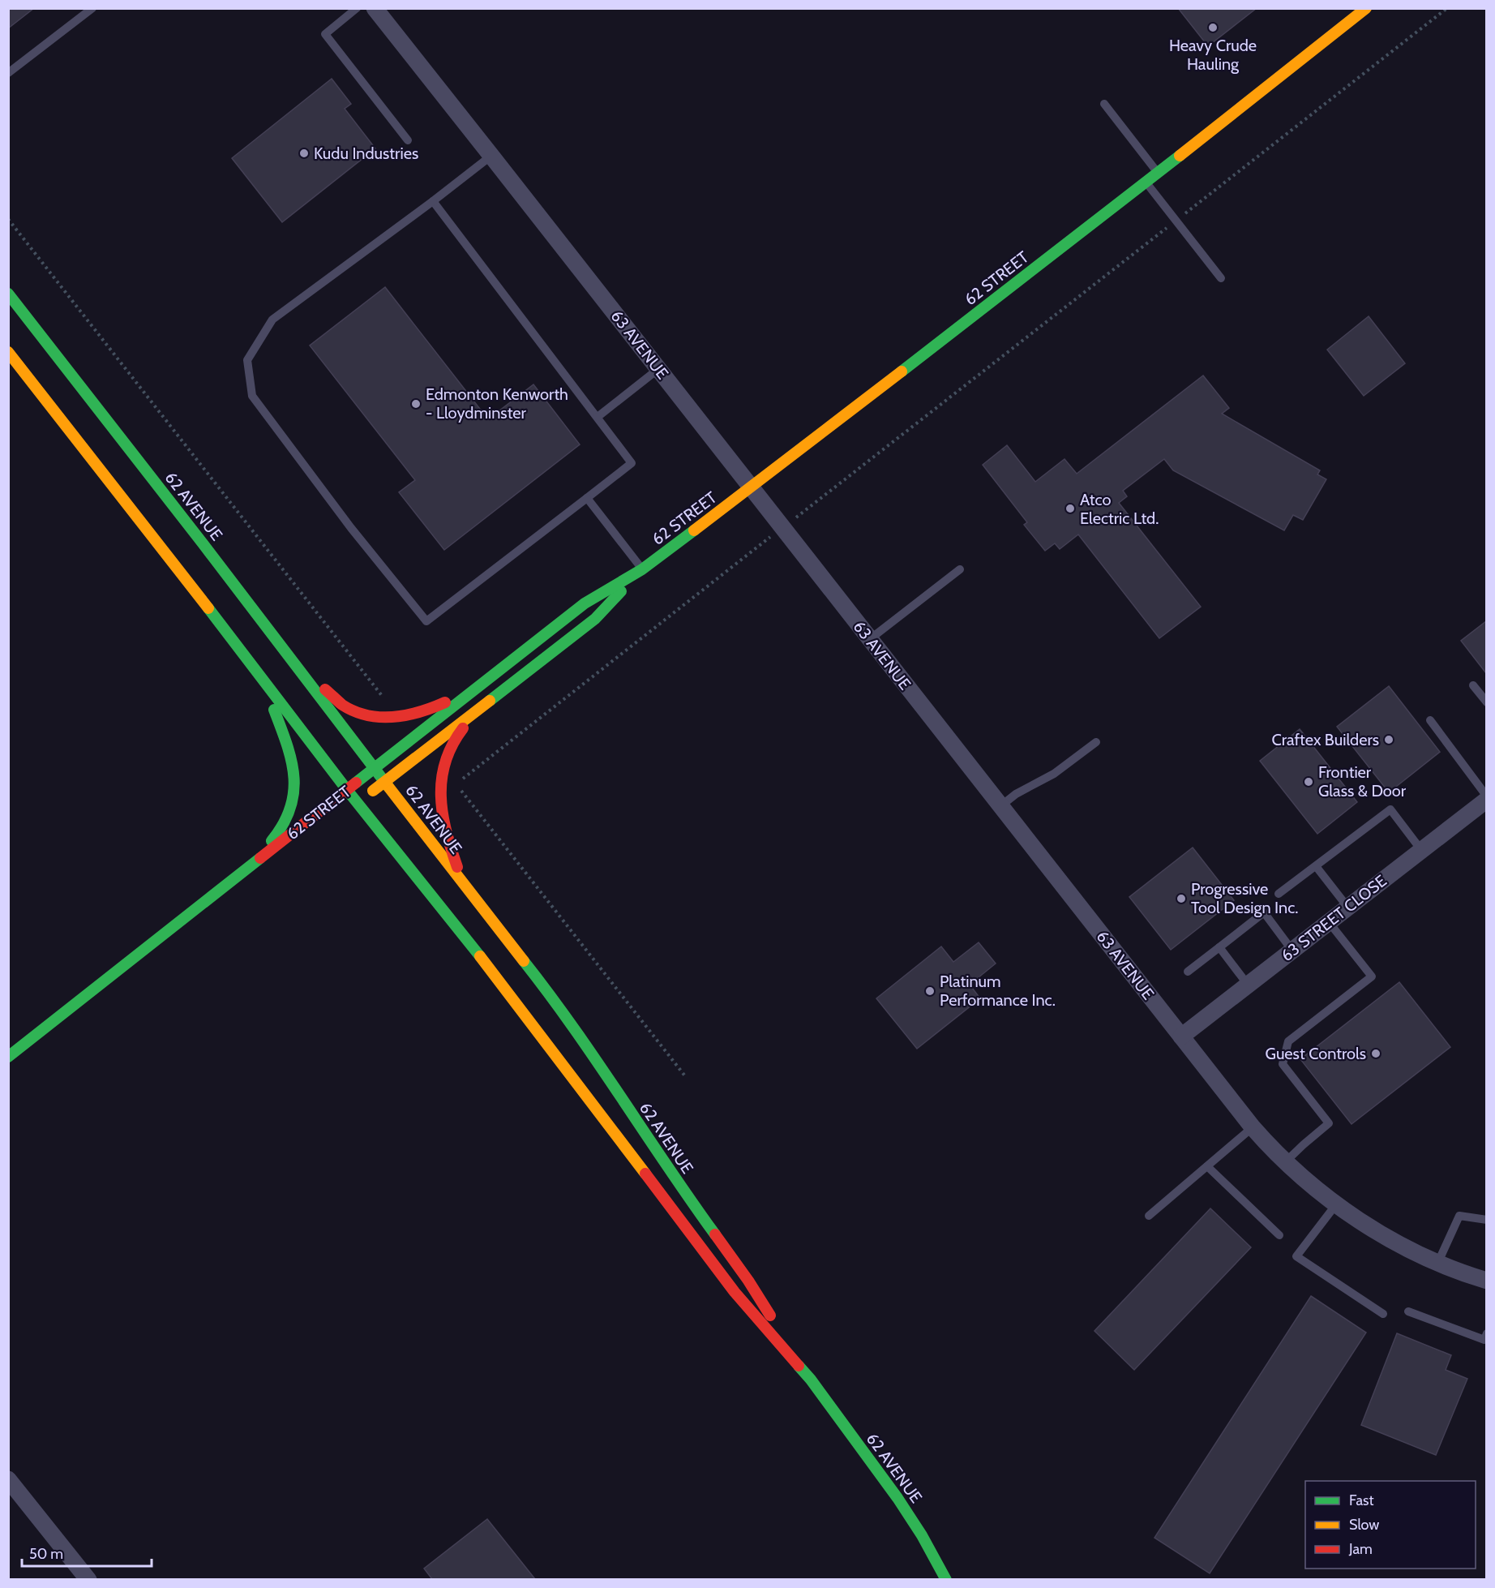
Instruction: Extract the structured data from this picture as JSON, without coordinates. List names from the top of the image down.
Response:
{
  "streets": {
    "main road": ["62 STREET", "62 AVENUE"],
    "street": ["63 AVENUE", "63 STREET CLOSE"]
  },
  "crossings": [
    ["62 STREET", "63 AVENUE"],
    ["62 STREET", "62 AVENUE"],
    ["63 AVENUE", "63 STREET CLOSE"]
  ],
  "places": [
    "Heavy Crude Hauling",
    "Kudu Industries",
    "Edmonton Kenworth - Lloydminster",
    "Atco Electric Ltd.",
    "Craftex Builders",
    "Frontier Glass & Door",
    "Progressive Tool Design Inc.",
    "Platinum Performance Inc.",
    "Guest Controls"
  ],
  "legend": ["Fast", "Slow", "Jam"],
  "scale_bar": "50 m"
}
